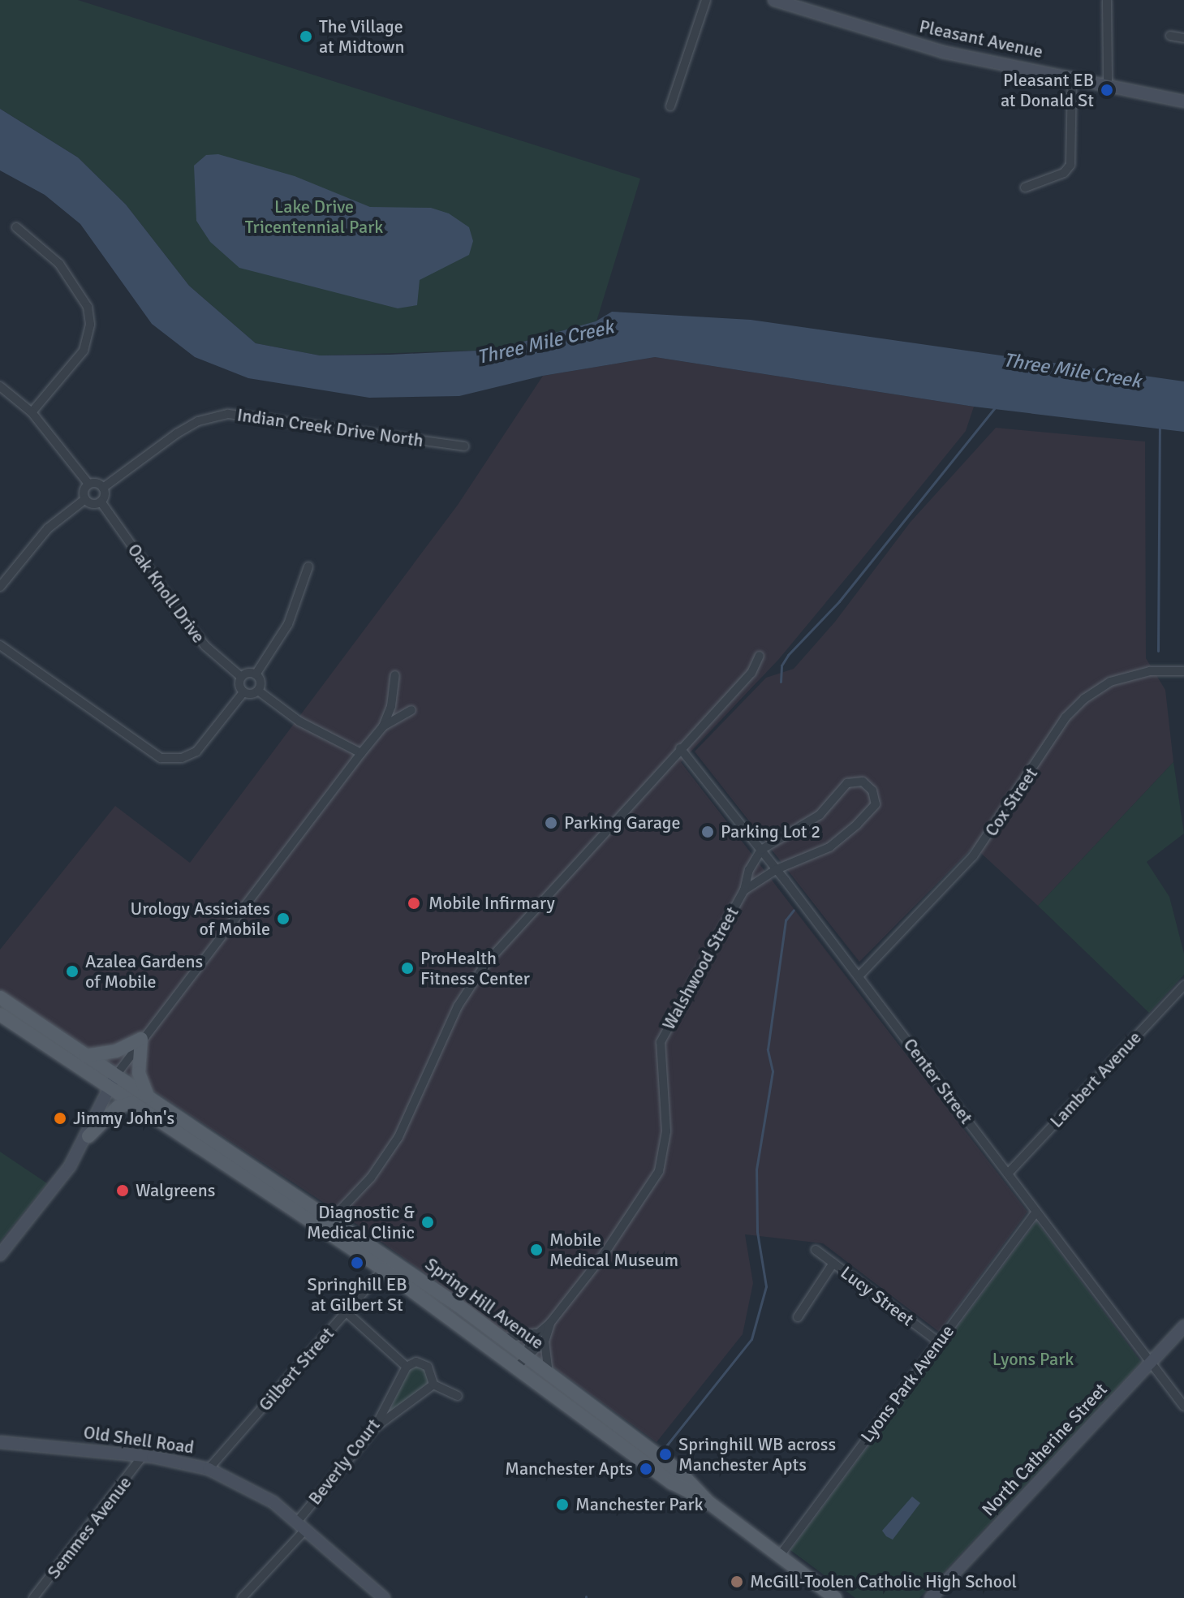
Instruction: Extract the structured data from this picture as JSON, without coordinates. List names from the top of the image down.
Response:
{
  "streets": {
    "main road": ["Spring Hill Avenue"],
    "street": [
      "Pleasant Avenue",
      "Indian Creek Drive North",
      "Oak Knoll Drive",
      "Cox Street",
      "Walshwood Street",
      "Lambert Avenue",
      "Center Street",
      "Lucy Street",
      "Gilbert Street",
      "Lyons Park Avenue",
      "Old Shell Road",
      "North Catherine Street",
      "Beverly Court",
      "Semmes Avenue"
    ]
  },
  "crossings": [
    ["Cox Street", "Center Street"],
    ["Walshwood Street", "Center Street"],
    ["Walshwood Street", "Spring Hill Avenue"],
    ["Lambert Avenue", "Center Street"],
    ["Center Street", "Lyons Park Avenue"],
    ["Center Street", "North Catherine Street"],
    ["Lucy Street", "Lyons Park Avenue"],
    ["Spring Hill Avenue", "Gilbert Street"],
    ["Spring Hill Avenue", "Lyons Park Avenue"],
    ["Gilbert Street", "Old Shell Road"],
    ["Old Shell Road", "Beverly Court"],
    ["Old Shell Road", "Semmes Avenue"]
  ],
  "water": ["Three Mile Creek"],
  "parks": ["Lake Drive Tricentennial Park", "Lyons Park"],
  "places": [
    "The Village at Midtown",
    "Pleasant EB at Donald St",
    "Parking Garage",
    "Parking Lot 2",
    "Mobile Infirmary",
    "Urology Assiciates of Mobile",
    "ProHealth Fitness Center",
    "Azalea Gardens of Mobile",
    "Jimmy John's",
    "Walgreens",
    "Diagnostic & Medical Clinic",
    "Mobile Medical Museum",
    "Springhill EB at Gilbert St",
    "Springhill WB across Manchester Apts",
    "Manchester Apts",
    "Manchester Park",
    "McGill-Toolen Catholic High School"
  ]
}
